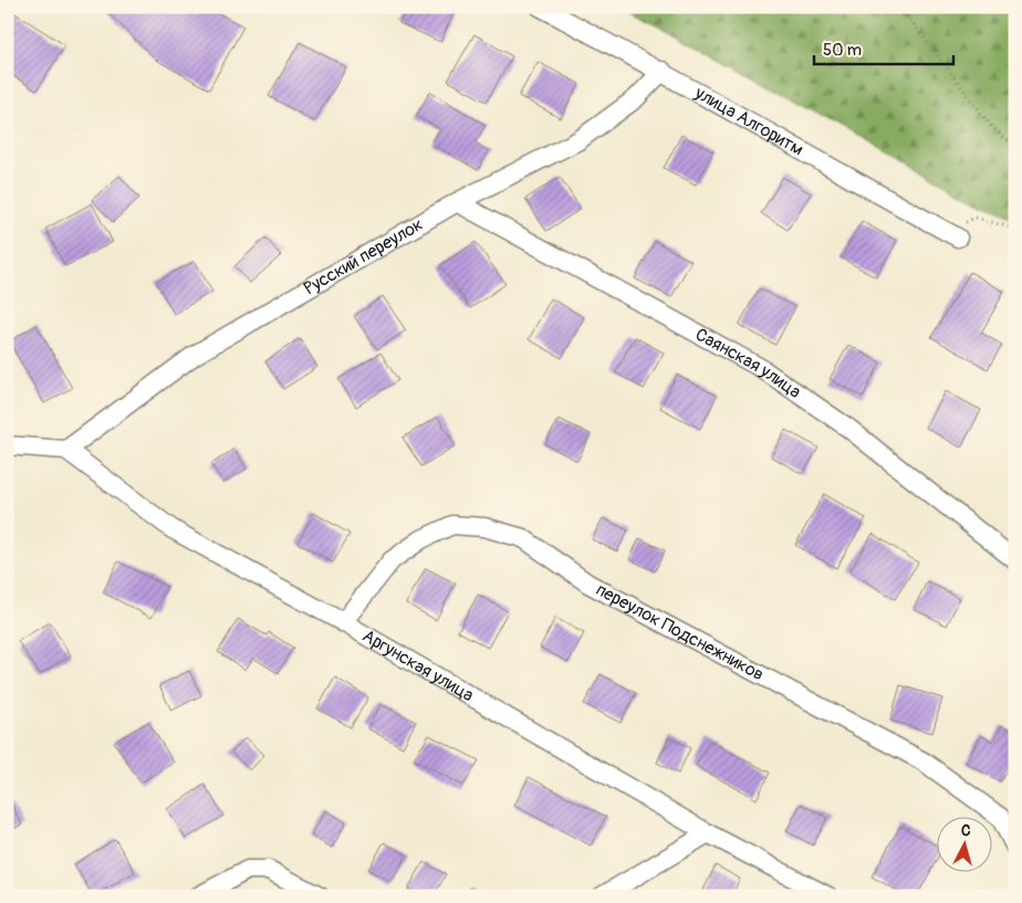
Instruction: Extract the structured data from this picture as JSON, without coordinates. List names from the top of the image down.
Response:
{
  "streets": {
    "street": [
      "улица Алгоритм",
      "Русский переулок",
      "Саянская улица",
      "переулок Подснежников",
      "Аргунская улица"
    ]
  },
  "crossings": [
    ["улица Алгоритм", "Русский переулок"],
    ["Русский переулок", "Саянская улица"],
    ["Русский переулок", "Аргунская улица"],
    ["переулок Подснежников", "Аргунская улица"]
  ],
  "scale_bar": "50 m",
  "north": "top"
}
